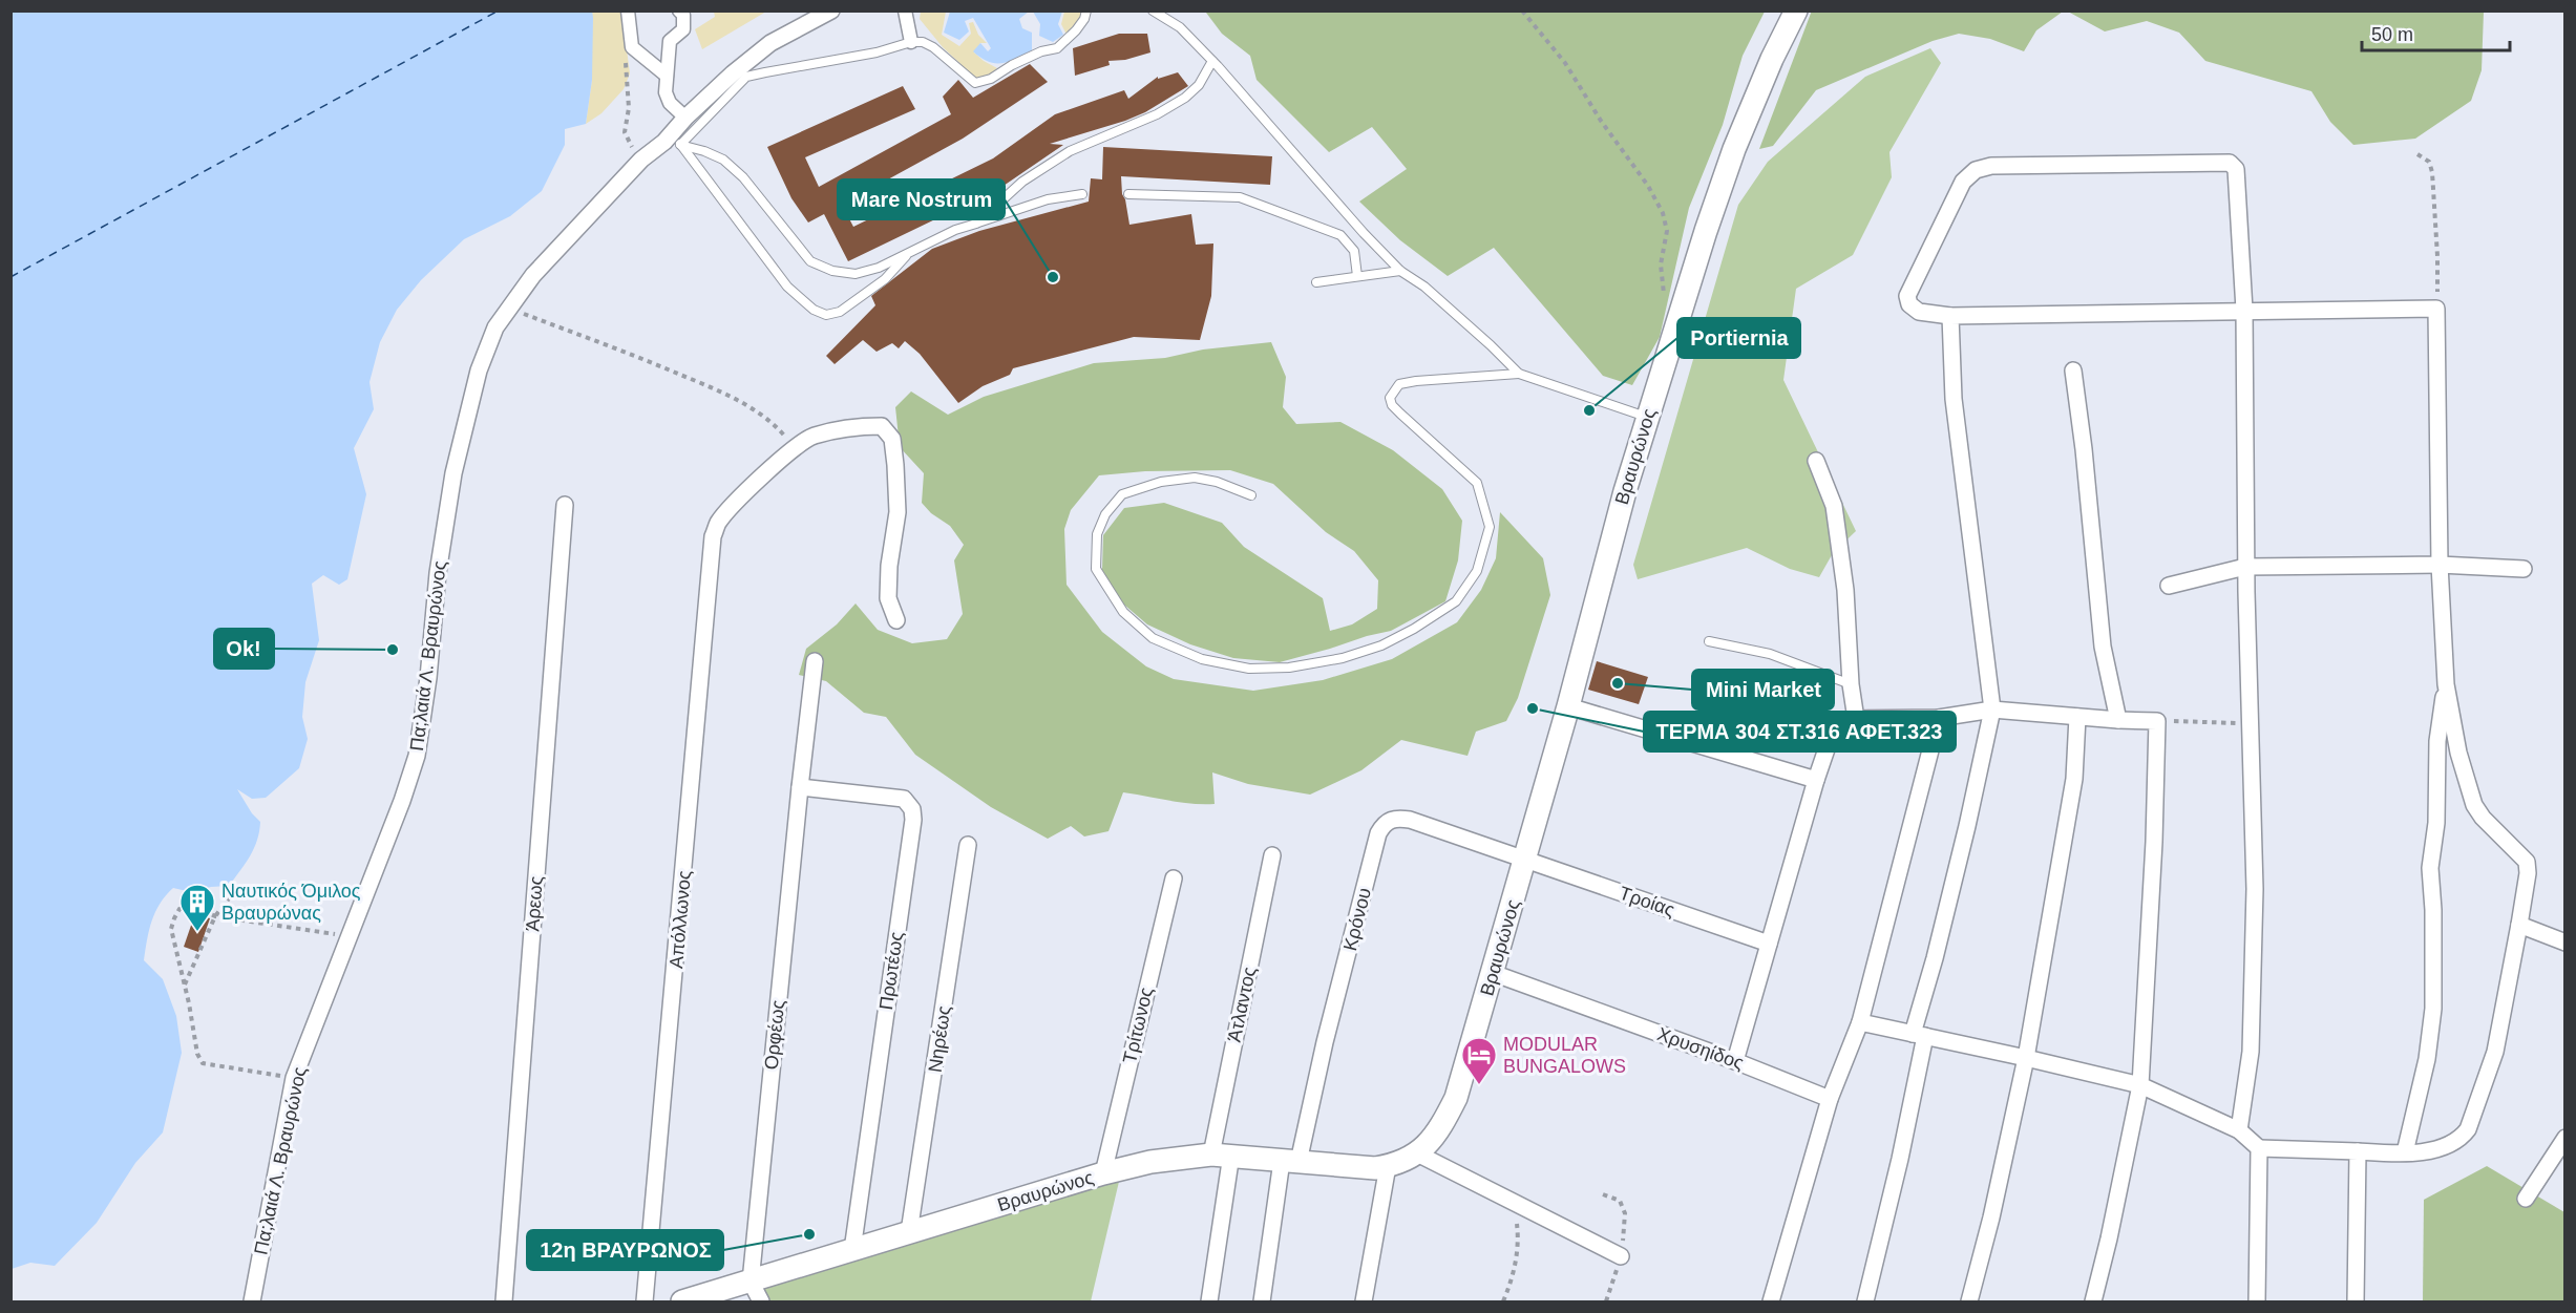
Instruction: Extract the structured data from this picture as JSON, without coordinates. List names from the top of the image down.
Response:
{
  "streets": {
    "main road": ["Βραυρώνος"],
    "street": [
      "Πα;λαιά Λ. Βραυρώνος",
      "Τροίας",
      "Άρεως",
      "Απόλλωνος",
      "Κρόνου",
      "Πρωτέως",
      "Άτλαντος",
      "Τρίτωνος",
      "Ορφέως",
      "Νηρέως",
      "Χρυσηίδος"
    ]
  },
  "crossings": [
    ["Βραυρώνος", "Τροίας"],
    ["Βραυρώνος", "Κρόνου"],
    ["Βραυρώνος", "Πρωτέως"],
    ["Βραυρώνος", "Άτλαντος"],
    ["Βραυρώνος", "Τρίτωνος"],
    ["Βραυρώνος", "Ορφέως"],
    ["Βραυρώνος", "Νηρέως"],
    ["Βραυρώνος", "Χρυσηίδος"],
    ["Τροίας", "Κρόνου"],
    ["Πρωτέως", "Ορφέως"]
  ],
  "places": {
    "other": [
      "Mare Nostrum",
      "Portiernia",
      "Ok!",
      "Mini Market",
      "ΤΕΡΜΑ 304 ΣΤ.316 ΑΦΕΤ.323",
      "12η ΒΡΑΥΡΩΝΟΣ"
    ],
    "building": ["Ναυτικός Όμιλος Βραυρώνας"],
    "hotel": ["MODULAR BUNGALOWS"]
  },
  "scale_bar": "50 m"
}
